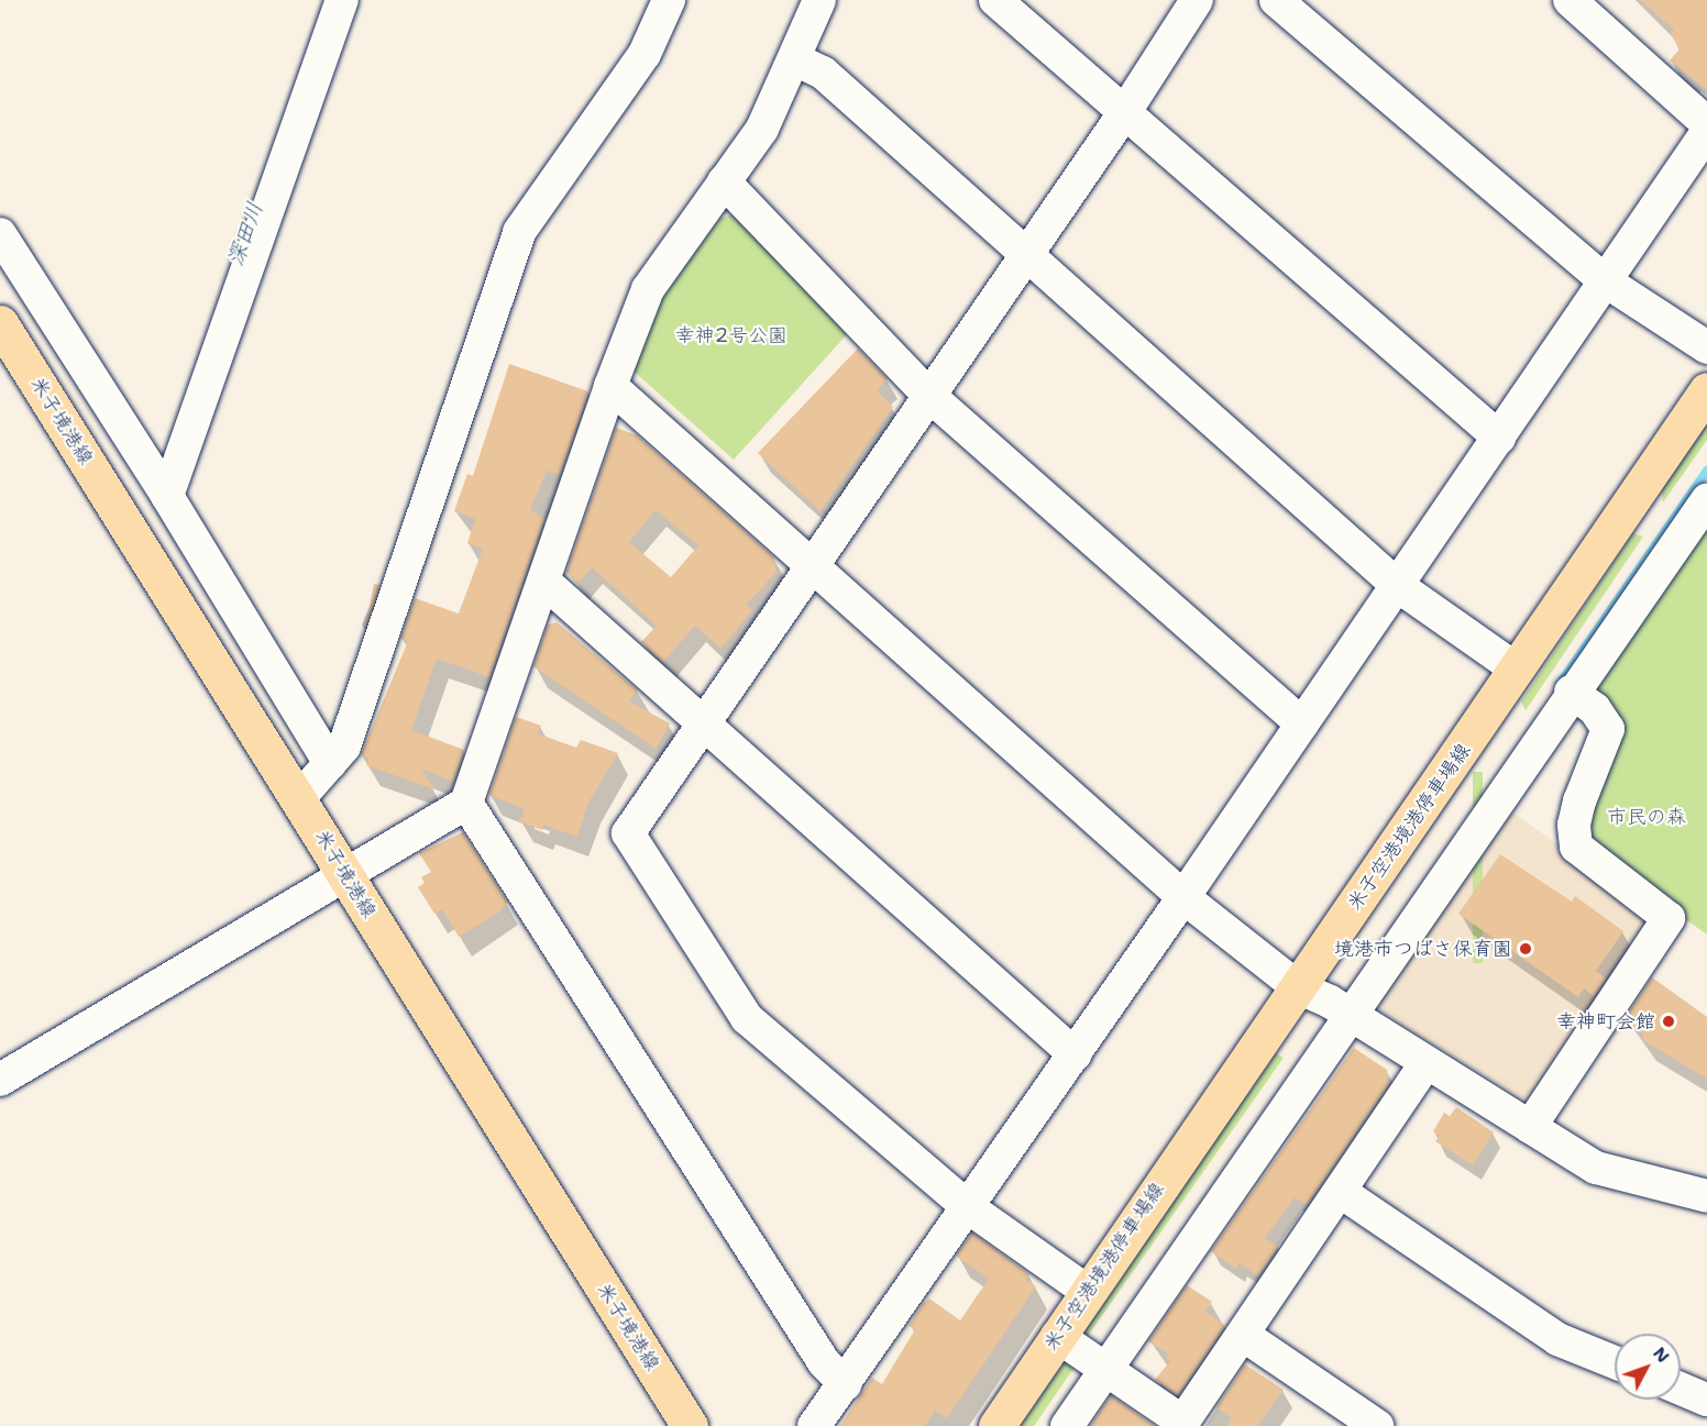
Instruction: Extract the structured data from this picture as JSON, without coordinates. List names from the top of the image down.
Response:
{
  "streets": {
    "main road": ["米子境港線", "米子空港境港停車場線"]
  },
  "water": ["深田川"],
  "parks": ["幸神2号公園", "市民の森"],
  "places": ["境港市つばさ保育園", "幸神町会館"],
  "north": "top right"
}
